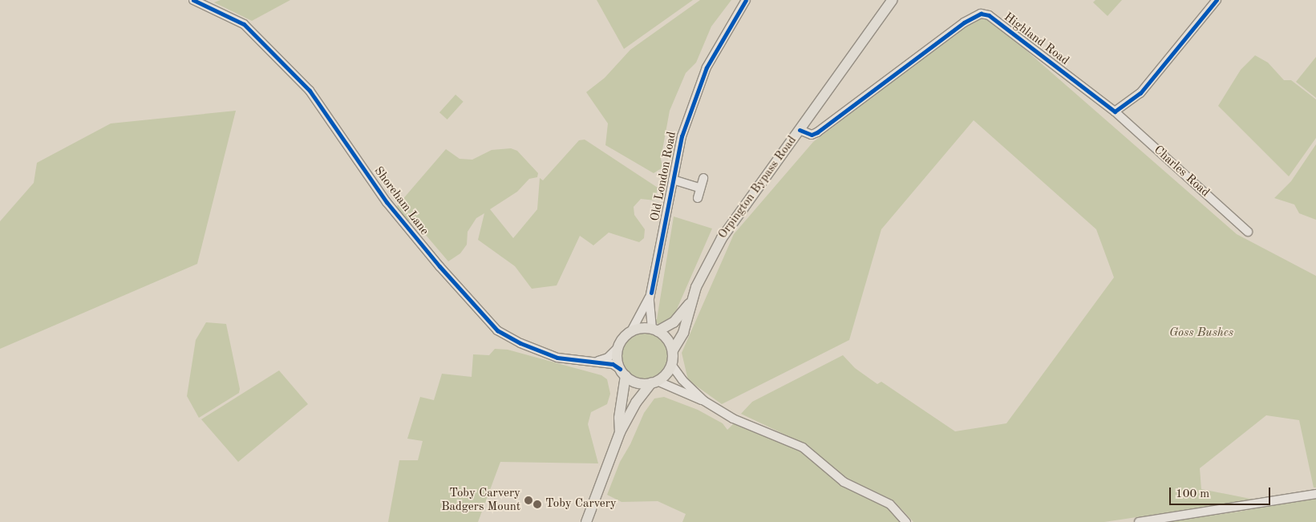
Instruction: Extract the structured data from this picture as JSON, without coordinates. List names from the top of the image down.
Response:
{
  "streets": {
    "main road": ["Orpington Bypass Road"],
    "street": [
      "Highland Road",
      "Charles Road",
      "Old London Road",
      "Shoreham Lane"
    ]
  },
  "crossings": [
    ["Highland Road", "Charles Road"],
    ["Highland Road", "Orpington Bypass Road"],
    ["Old London Road", "Orpington Bypass Road"],
    ["Old London Road", "Shoreham Lane"],
    ["Orpington Bypass Road", "Shoreham Lane"]
  ],
  "parks": ["Goss Bushes"],
  "places": ["Toby Carvery Badgers Mount", "Toby Carvery"],
  "scale_bar": "100 m"
}
